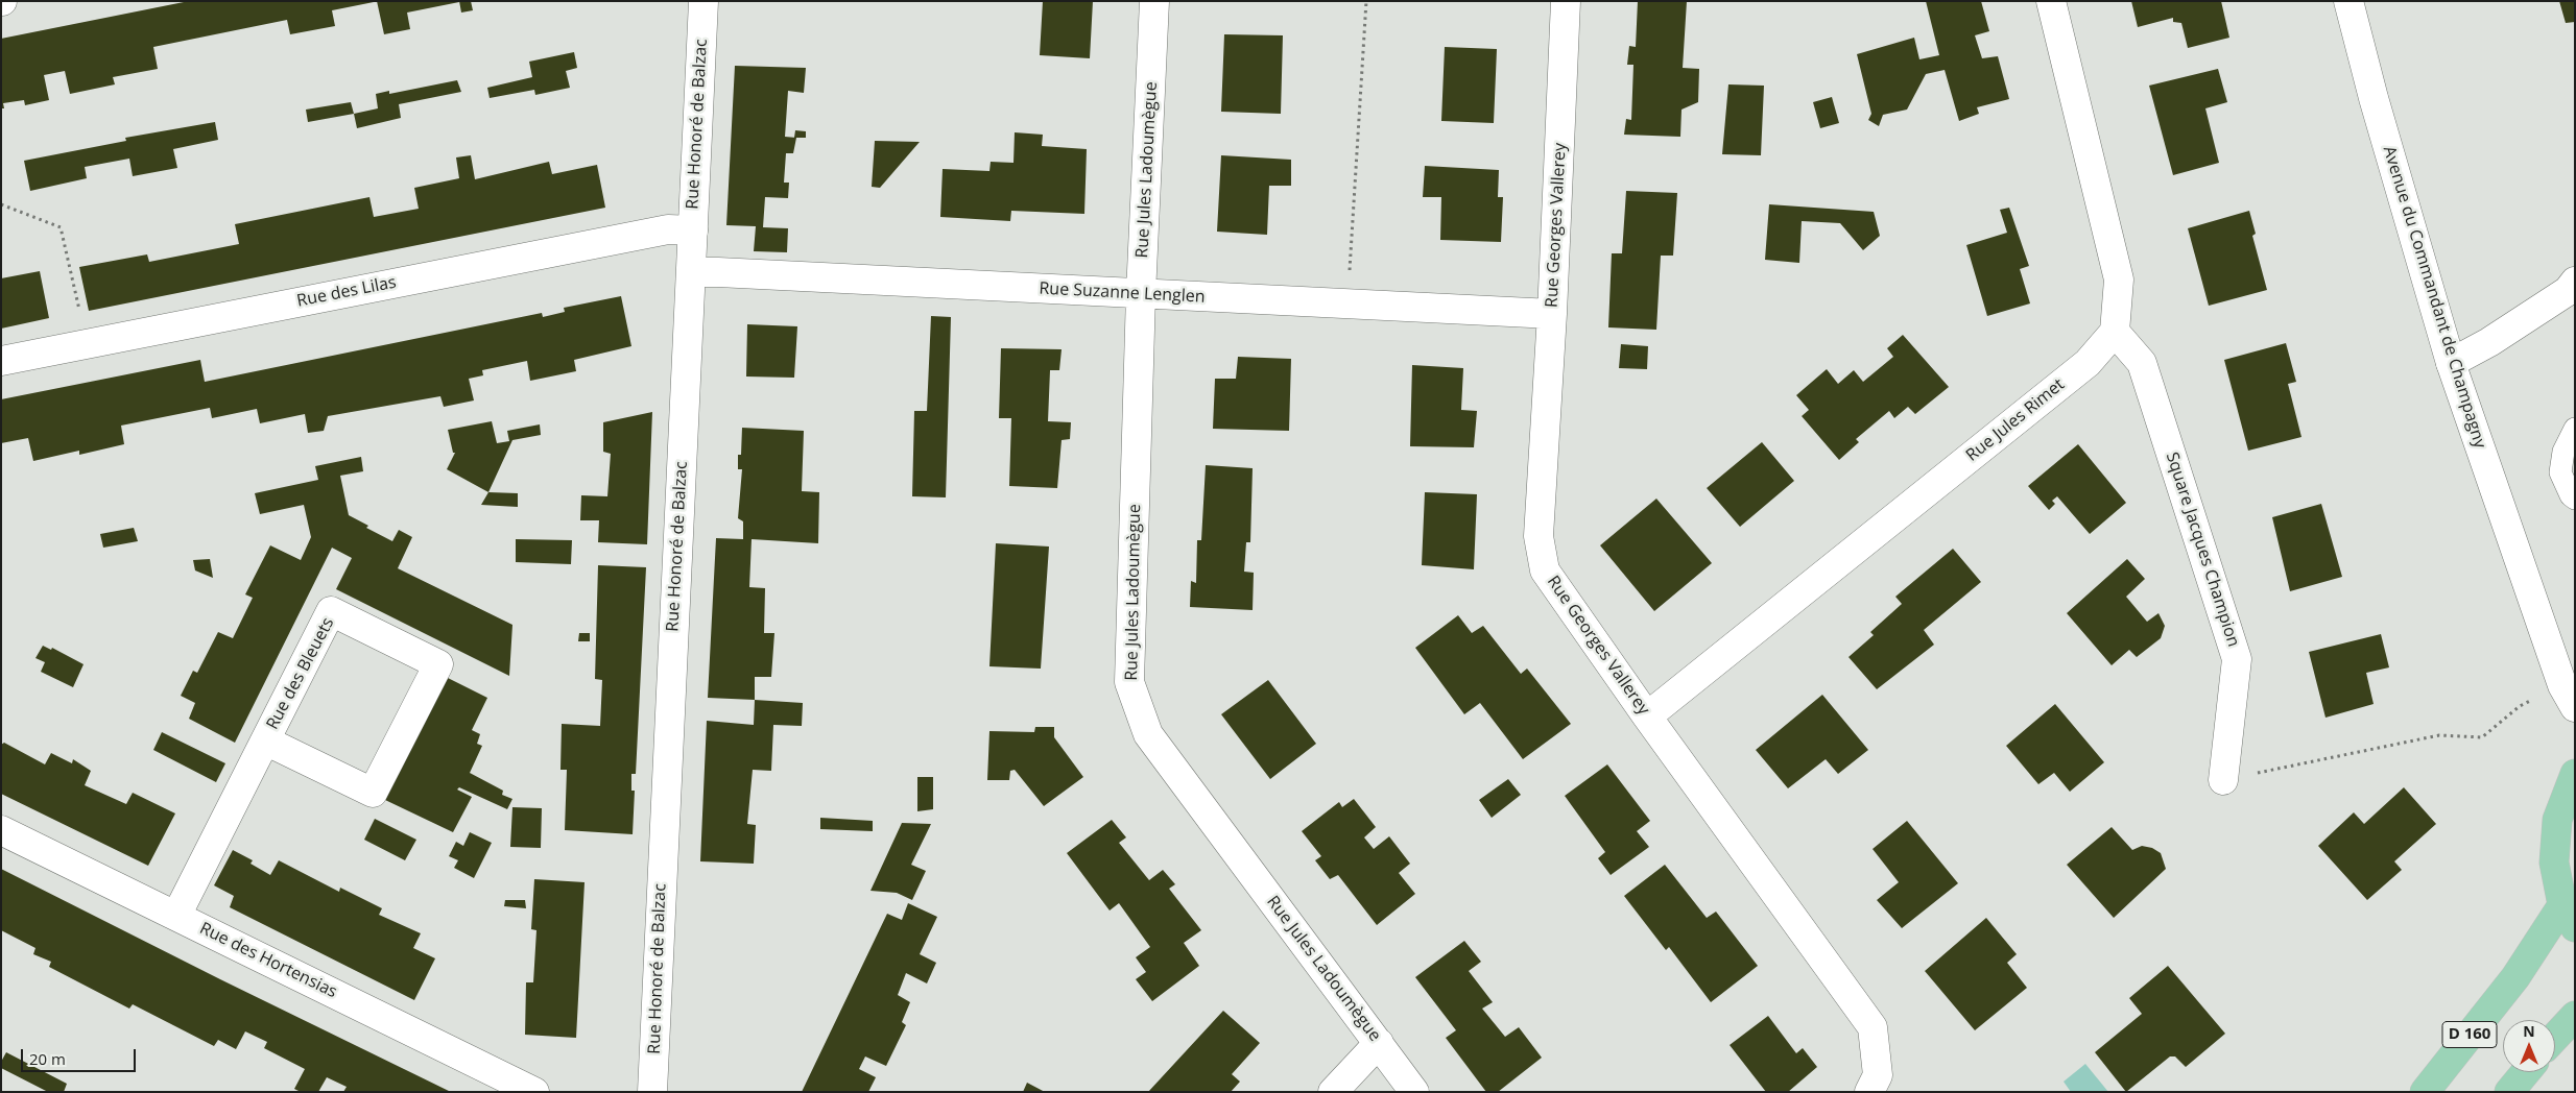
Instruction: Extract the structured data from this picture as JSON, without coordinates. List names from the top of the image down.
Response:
{
  "streets": {
    "main road": ["D 160"],
    "street": [
      "Rue Honoré de Balzac",
      "Rue Jules Ladoumègue",
      "Rue Georges Vallerey",
      "Rue des Lilas",
      "Rue Suzanne Lenglen",
      "Avenue du Commandant de Champagny",
      "Rue Jules Rimet",
      "Square Jacques Champion",
      "Rue des Bleuets",
      "Rue des Hortensias"
    ]
  },
  "crossings": [
    ["Rue Honoré de Balzac", "Rue des Lilas"],
    ["Rue Honoré de Balzac", "Rue Suzanne Lenglen"],
    ["Rue Jules Ladoumègue", "Rue Suzanne Lenglen"],
    ["Rue Georges Vallerey", "Rue Suzanne Lenglen"],
    ["Rue Georges Vallerey", "Rue Jules Rimet"],
    ["Rue Jules Rimet", "Square Jacques Champion"],
    ["Rue des Bleuets", "Rue des Hortensias"]
  ],
  "scale_bar": "20 m",
  "north": "top"
}
